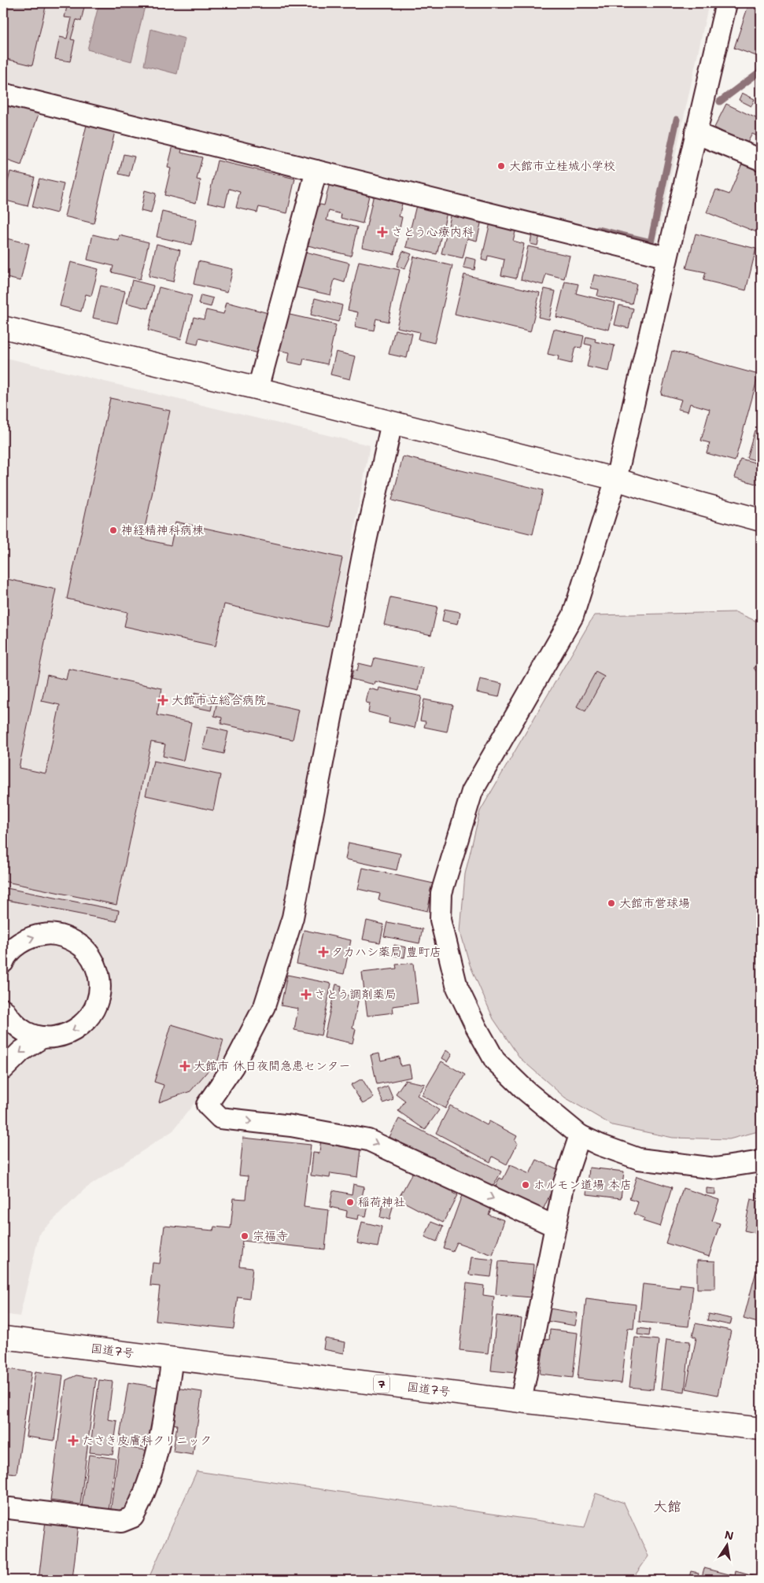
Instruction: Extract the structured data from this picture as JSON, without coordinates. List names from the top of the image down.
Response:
{
  "streets": {
    "main road": ["国道7号", "7"]
  },
  "districts": ["大館"],
  "places": {
    "other": [
      "大館市立桂城小学校",
      "神経精神科病棟",
      "大館市営球場",
      "ホルモン道場 本店",
      "稲荷神社",
      "宗福寺"
    ],
    "health": [
      "さとう心療内科",
      "大館市立総合病院",
      "タカハシ薬局 豊町店",
      "さとう調剤薬局",
      "大館市 休日夜間急患センター",
      "たさき皮膚科クリニック"
    ]
  },
  "north": "top"
}
